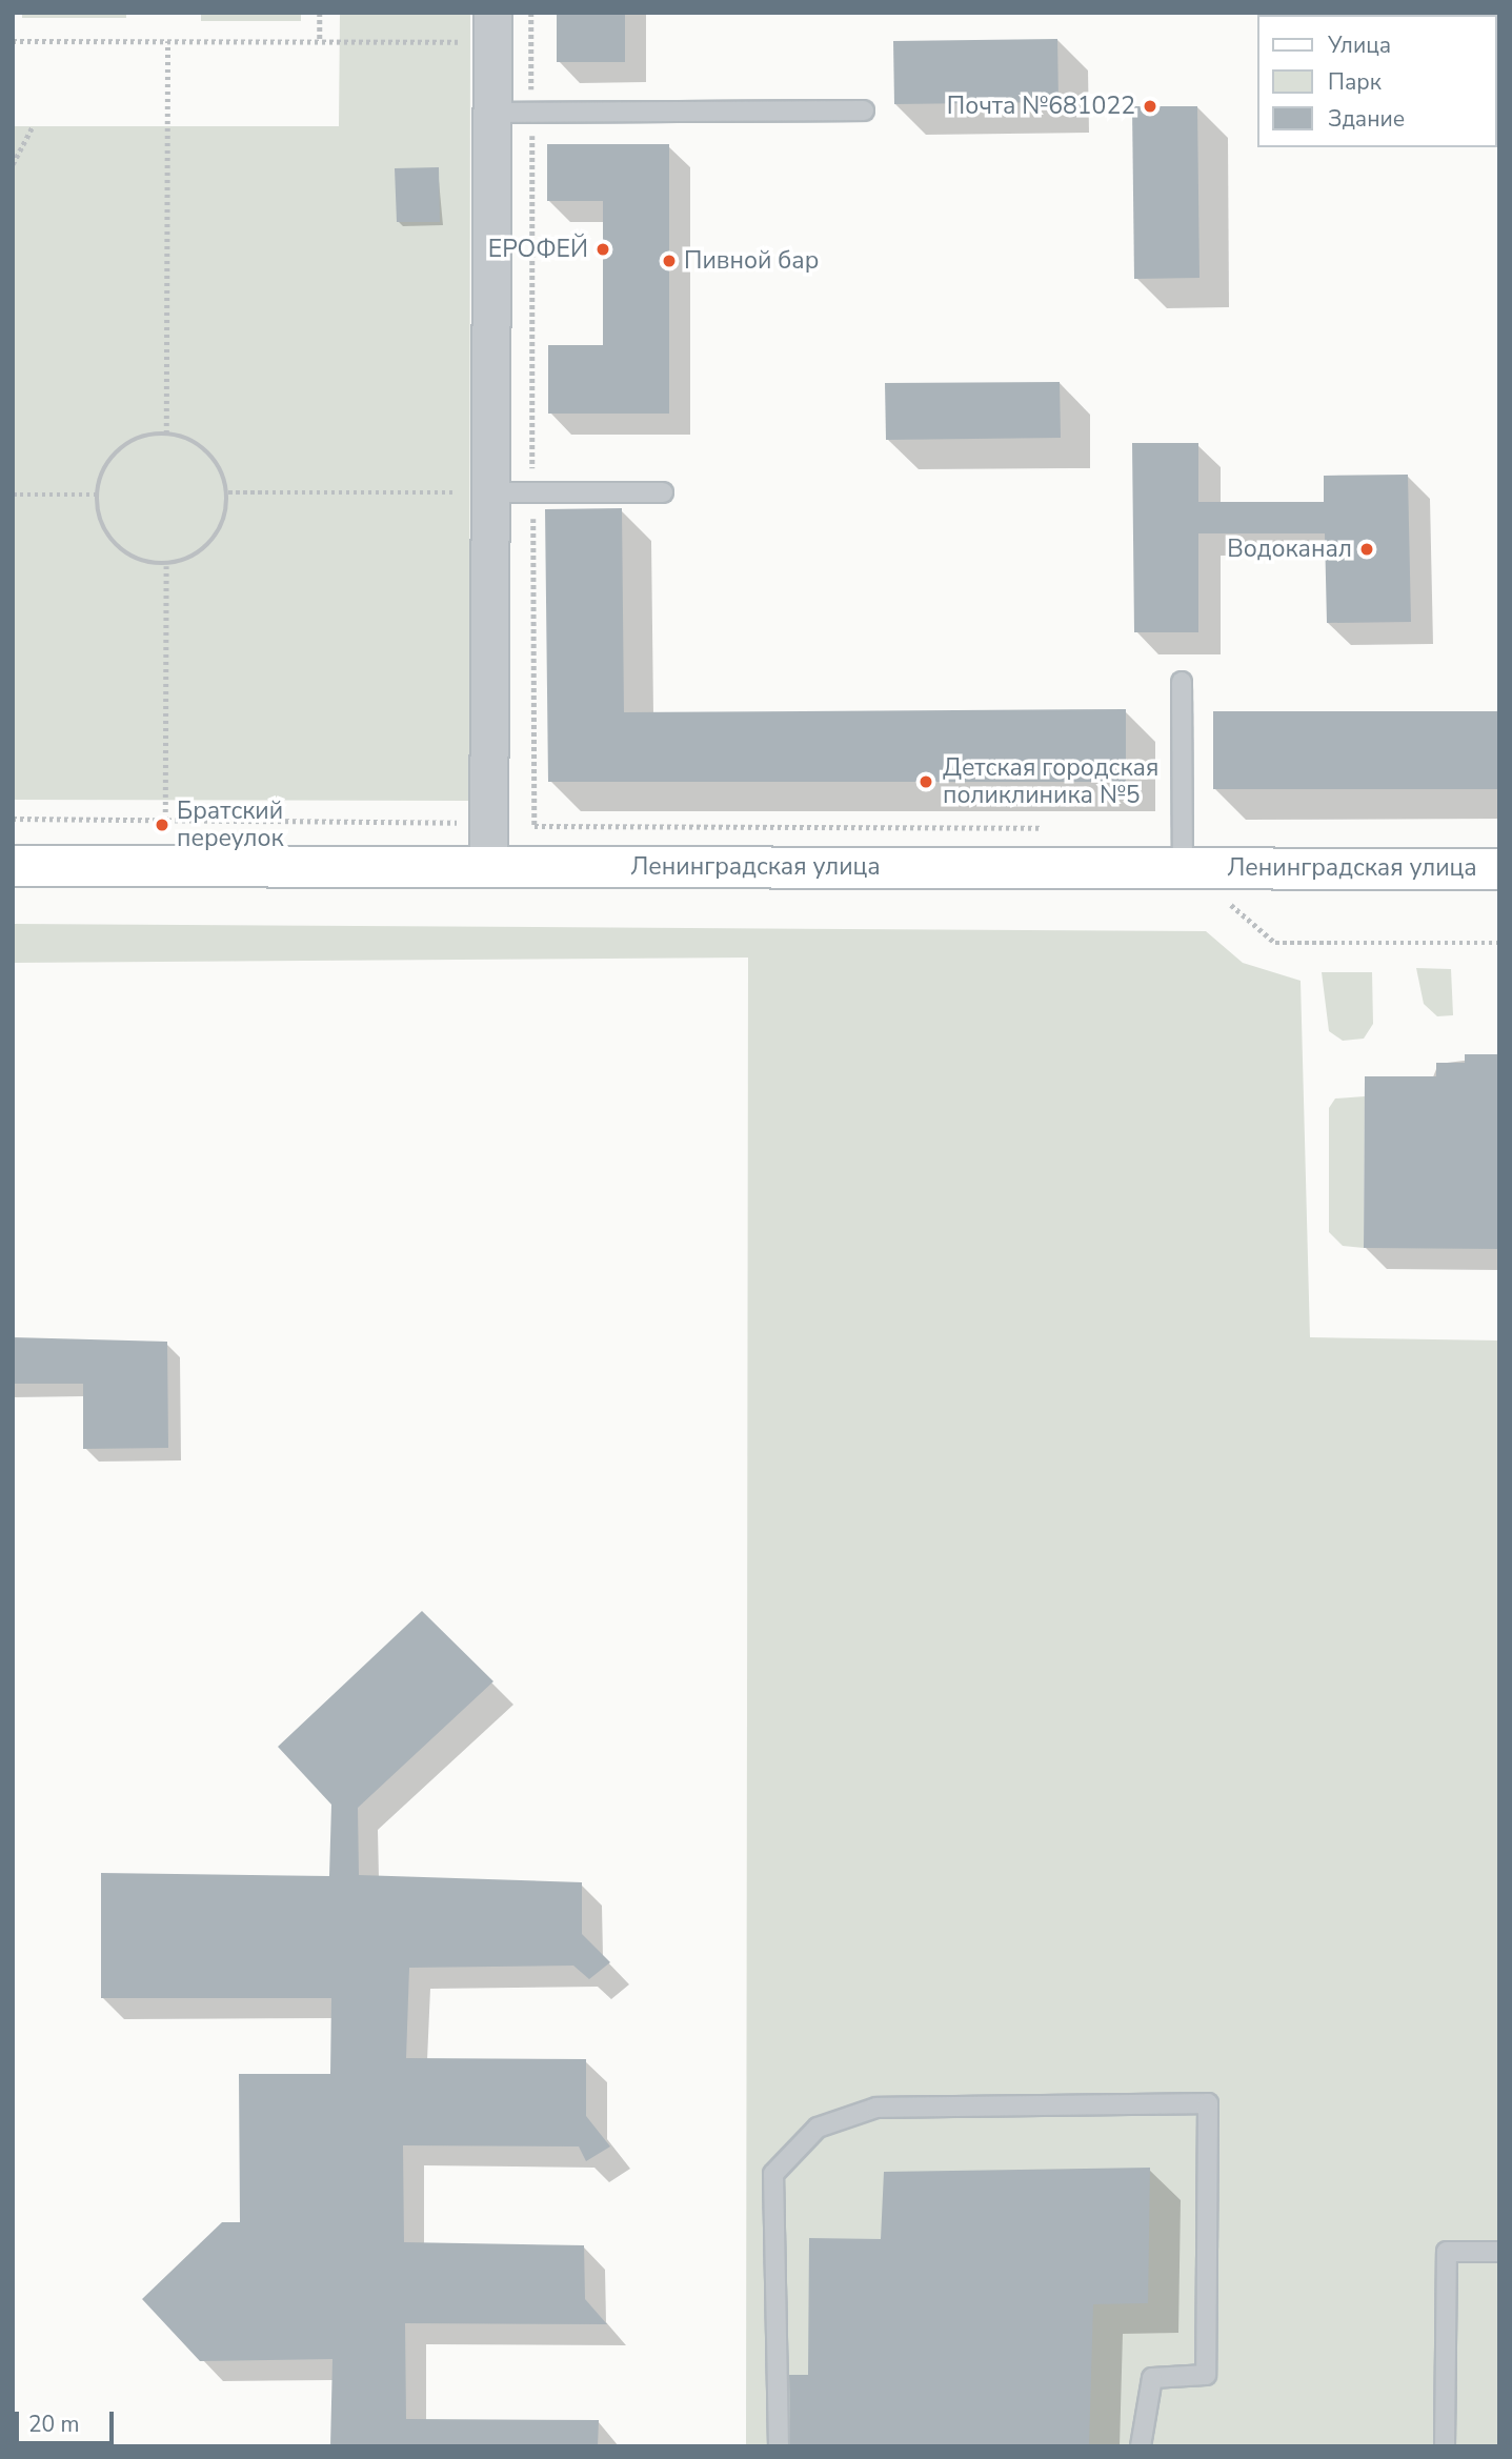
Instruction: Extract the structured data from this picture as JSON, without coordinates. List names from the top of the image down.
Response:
{
  "streets": {
    "main road": ["Ленинградская улица"]
  },
  "places": [
    "Почта №681022",
    "ЕРОФЕЙ",
    "Пивной бар",
    "Водоканал",
    "Детская городская поликлиника №5",
    "Братский переулок"
  ],
  "legend": ["Улица", "Парк", "Здание"],
  "scale_bar": "20 m"
}
